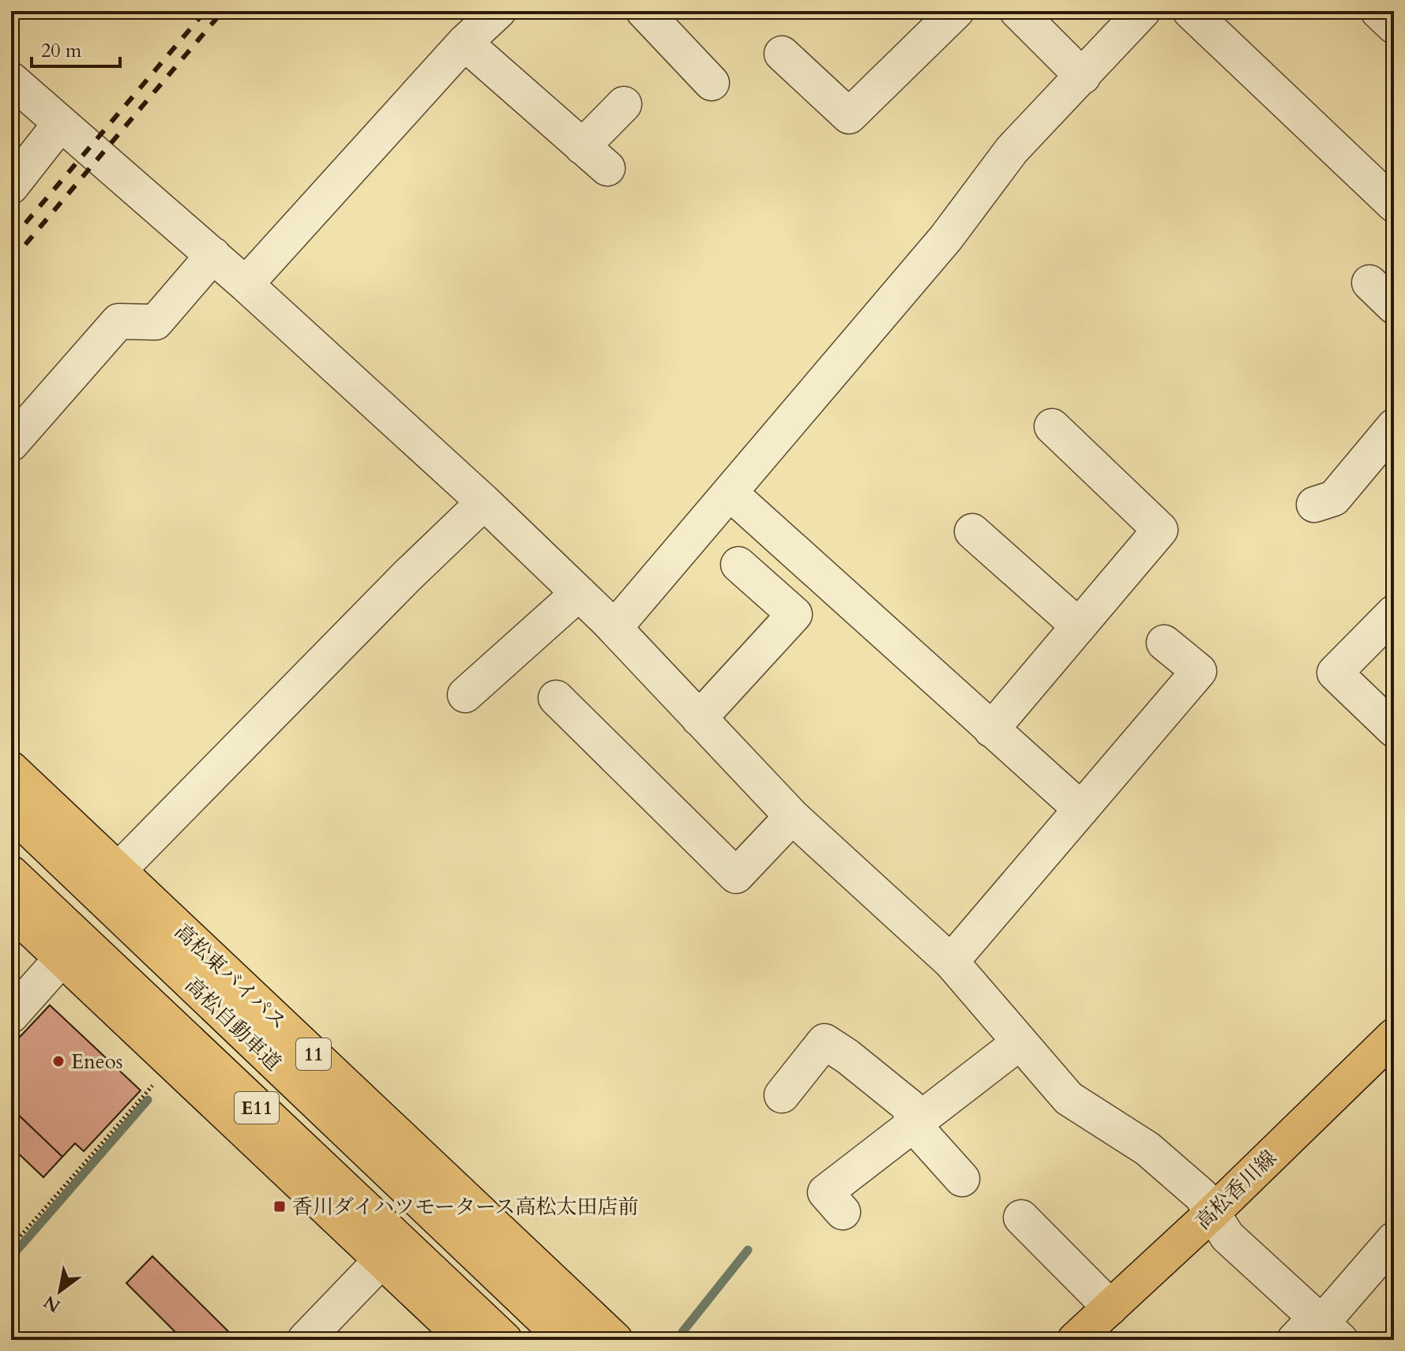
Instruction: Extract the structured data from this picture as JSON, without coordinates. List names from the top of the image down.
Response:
{
  "streets": {
    "main road": [
      "高松東バイパス",
      "高松自動車道",
      "11",
      "E11",
      "高松香川線"
    ]
  },
  "places": {
    "other": ["Eneos"],
    "transit": ["香川ダイハツモータース高松太田店前"]
  },
  "scale_bar": "20 m",
  "north": "bottom left"
}
